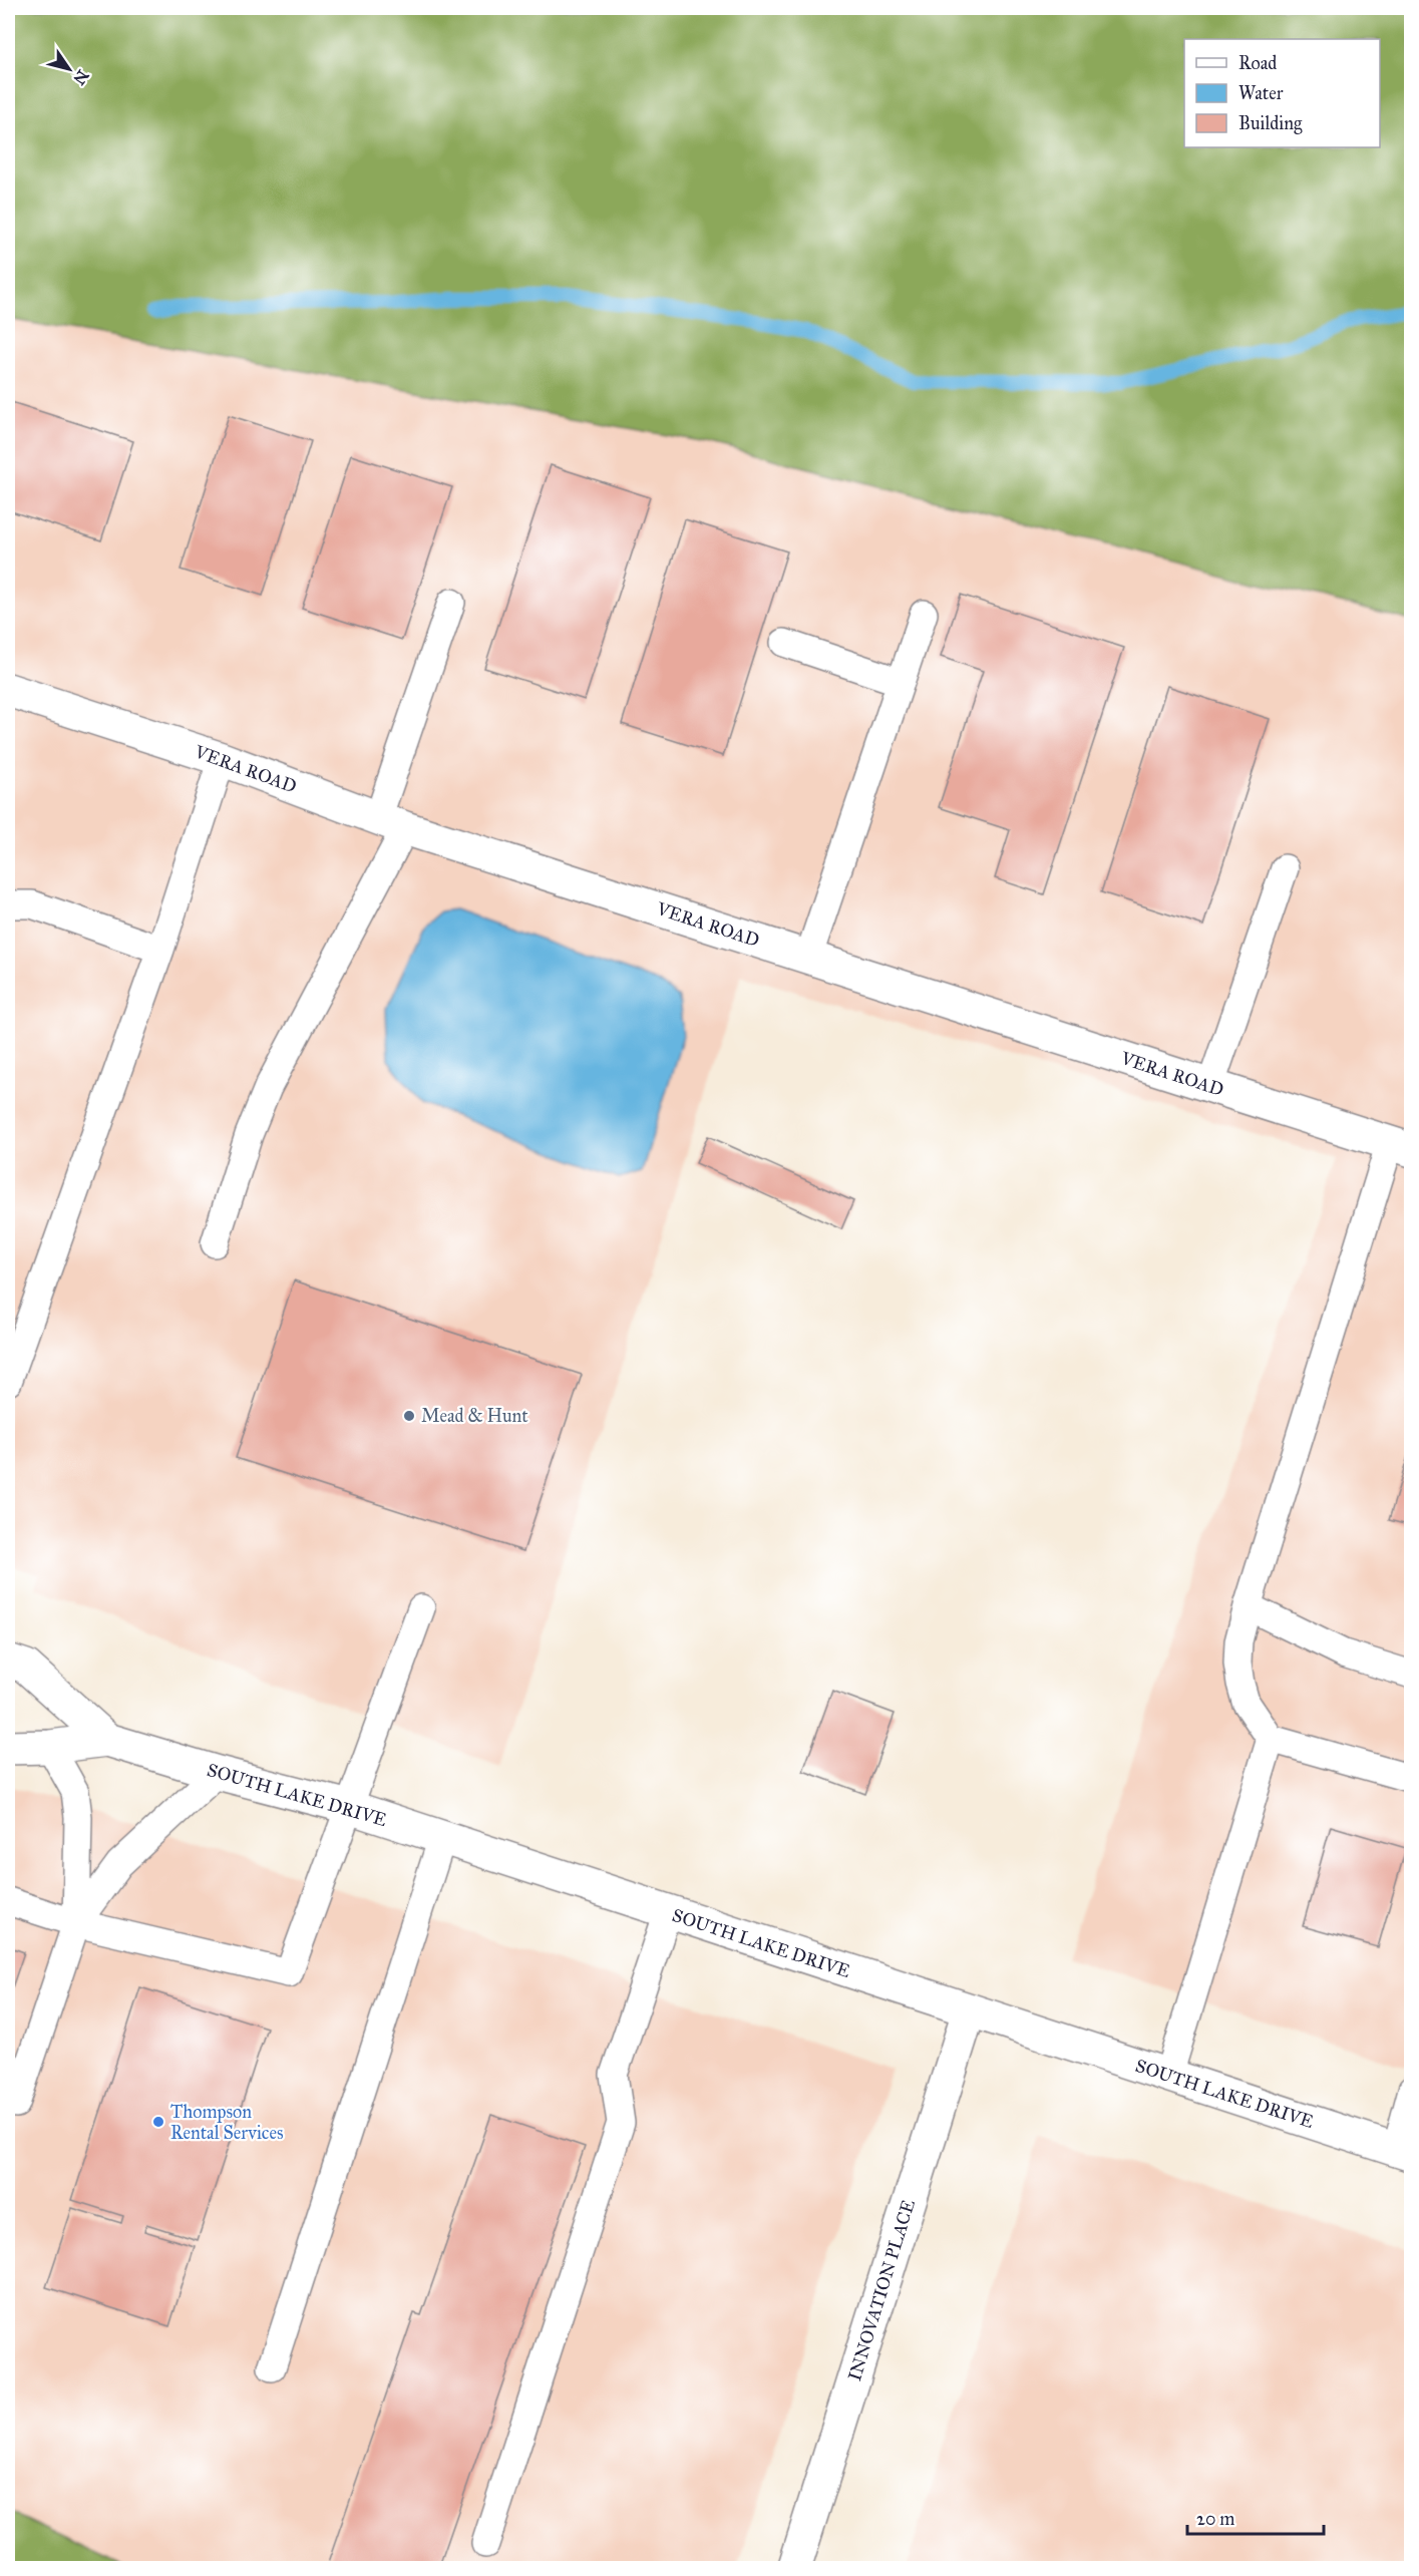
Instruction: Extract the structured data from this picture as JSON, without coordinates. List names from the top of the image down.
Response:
{
  "streets": {
    "street": ["VERA ROAD", "SOUTH LAKE DRIVE", "INNOVATION PLACE"]
  },
  "crossings": [
    ["SOUTH LAKE DRIVE", "INNOVATION PLACE"]
  ],
  "places": ["Mead & Hunt", "Thompson Rental Services"],
  "legend": ["Road", "Water", "Building"],
  "scale_bar": "20 m",
  "north": "bottom right"
}
